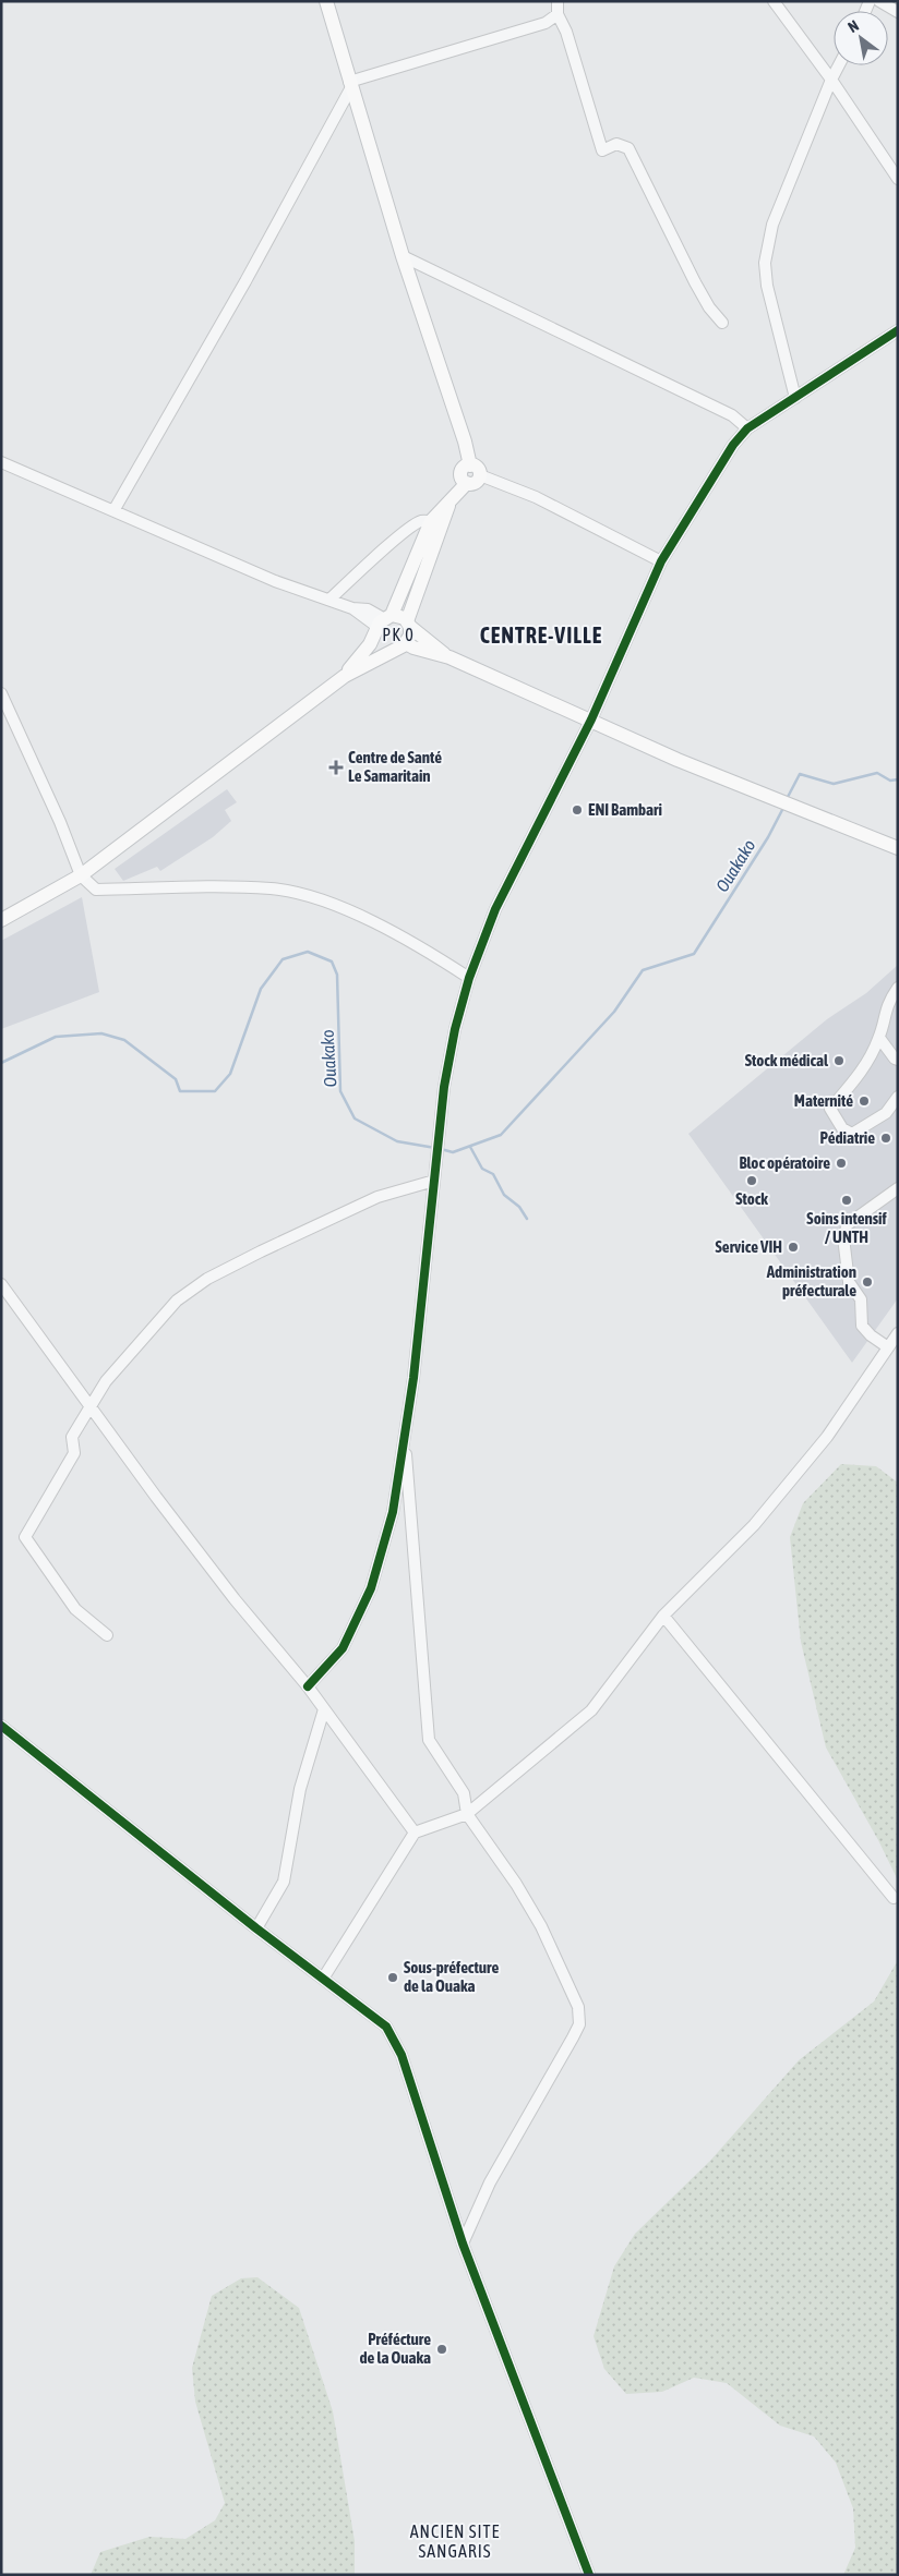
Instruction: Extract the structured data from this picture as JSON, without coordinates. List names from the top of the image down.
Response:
{
  "districts": ["PK 0", "CENTRE-VILLE", "ANCIEN SITE SANGARIS"],
  "water": ["Ouakako"],
  "places": {
    "health": ["Centre de Santé Le Samaritain"],
    "other": [
      "ENI Bambari",
      "Stock médical",
      "Maternité",
      "Pédiatrie",
      "Bloc opératoire",
      "Stock",
      "Soins intensif / UNTH",
      "Service VIH",
      "Administration préfecturale",
      "Sous-préfecture de la Ouaka",
      "Préfécture de la Ouaka"
    ]
  },
  "north": "top left"
}
